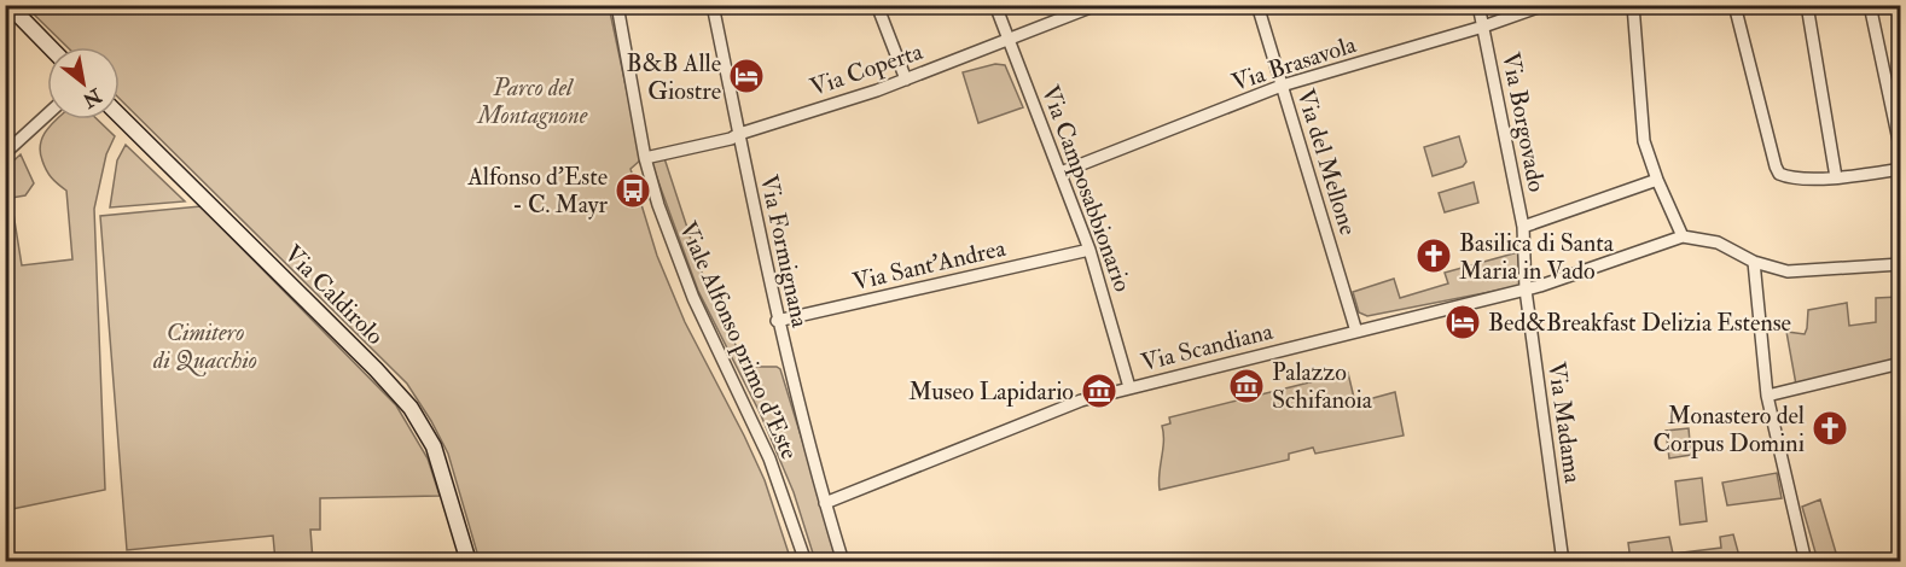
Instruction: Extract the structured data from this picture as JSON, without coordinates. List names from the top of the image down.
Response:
{
  "streets": {
    "main road": ["Via Caldirolo"],
    "street": [
      "Via Brasavola",
      "Via Coperta",
      "Via Borgovado",
      "Via del Mellone",
      "Via Camposabbionario",
      "Via Formignana",
      "Via Sant'Andrea",
      "Viale Alfonso primo d'Este",
      "Via Scandiana",
      "Via Madama"
    ]
  },
  "crossings": [
    ["Via Brasavola", "Via Borgovado"],
    ["Via Brasavola", "Via del Mellone"],
    ["Via Brasavola", "Via Camposabbionario"],
    ["Via Coperta", "Via Camposabbionario"],
    ["Via Coperta", "Via Formignana"],
    ["Via Coperta", "Viale Alfonso primo d'Este"],
    ["Via Borgovado", "Via Scandiana"],
    ["Via Borgovado", "Via Madama"],
    ["Via del Mellone", "Via Scandiana"],
    ["Via Camposabbionario", "Via Sant'Andrea"],
    ["Via Camposabbionario", "Via Scandiana"],
    ["Via Formignana", "Via Sant'Andrea"],
    ["Via Formignana", "Via Scandiana"],
    ["Via Scandiana", "Via Madama"]
  ],
  "parks": ["Parco del Montagnone", "Cimitero di Quacchio"],
  "places": {
    "hotel": ["B&B Alle Giostre", "Bed&Breakfast Delizia Estense"],
    "bus stop": ["Alfonso d'Este - C. Mayr"],
    "church": ["Basilica di Santa Maria in Vado", "Monastero del Corpus Domini"],
    "museum": ["Palazzo Schifanoia", "Museo Lapidario"]
  },
  "north": "bottom right"
}
